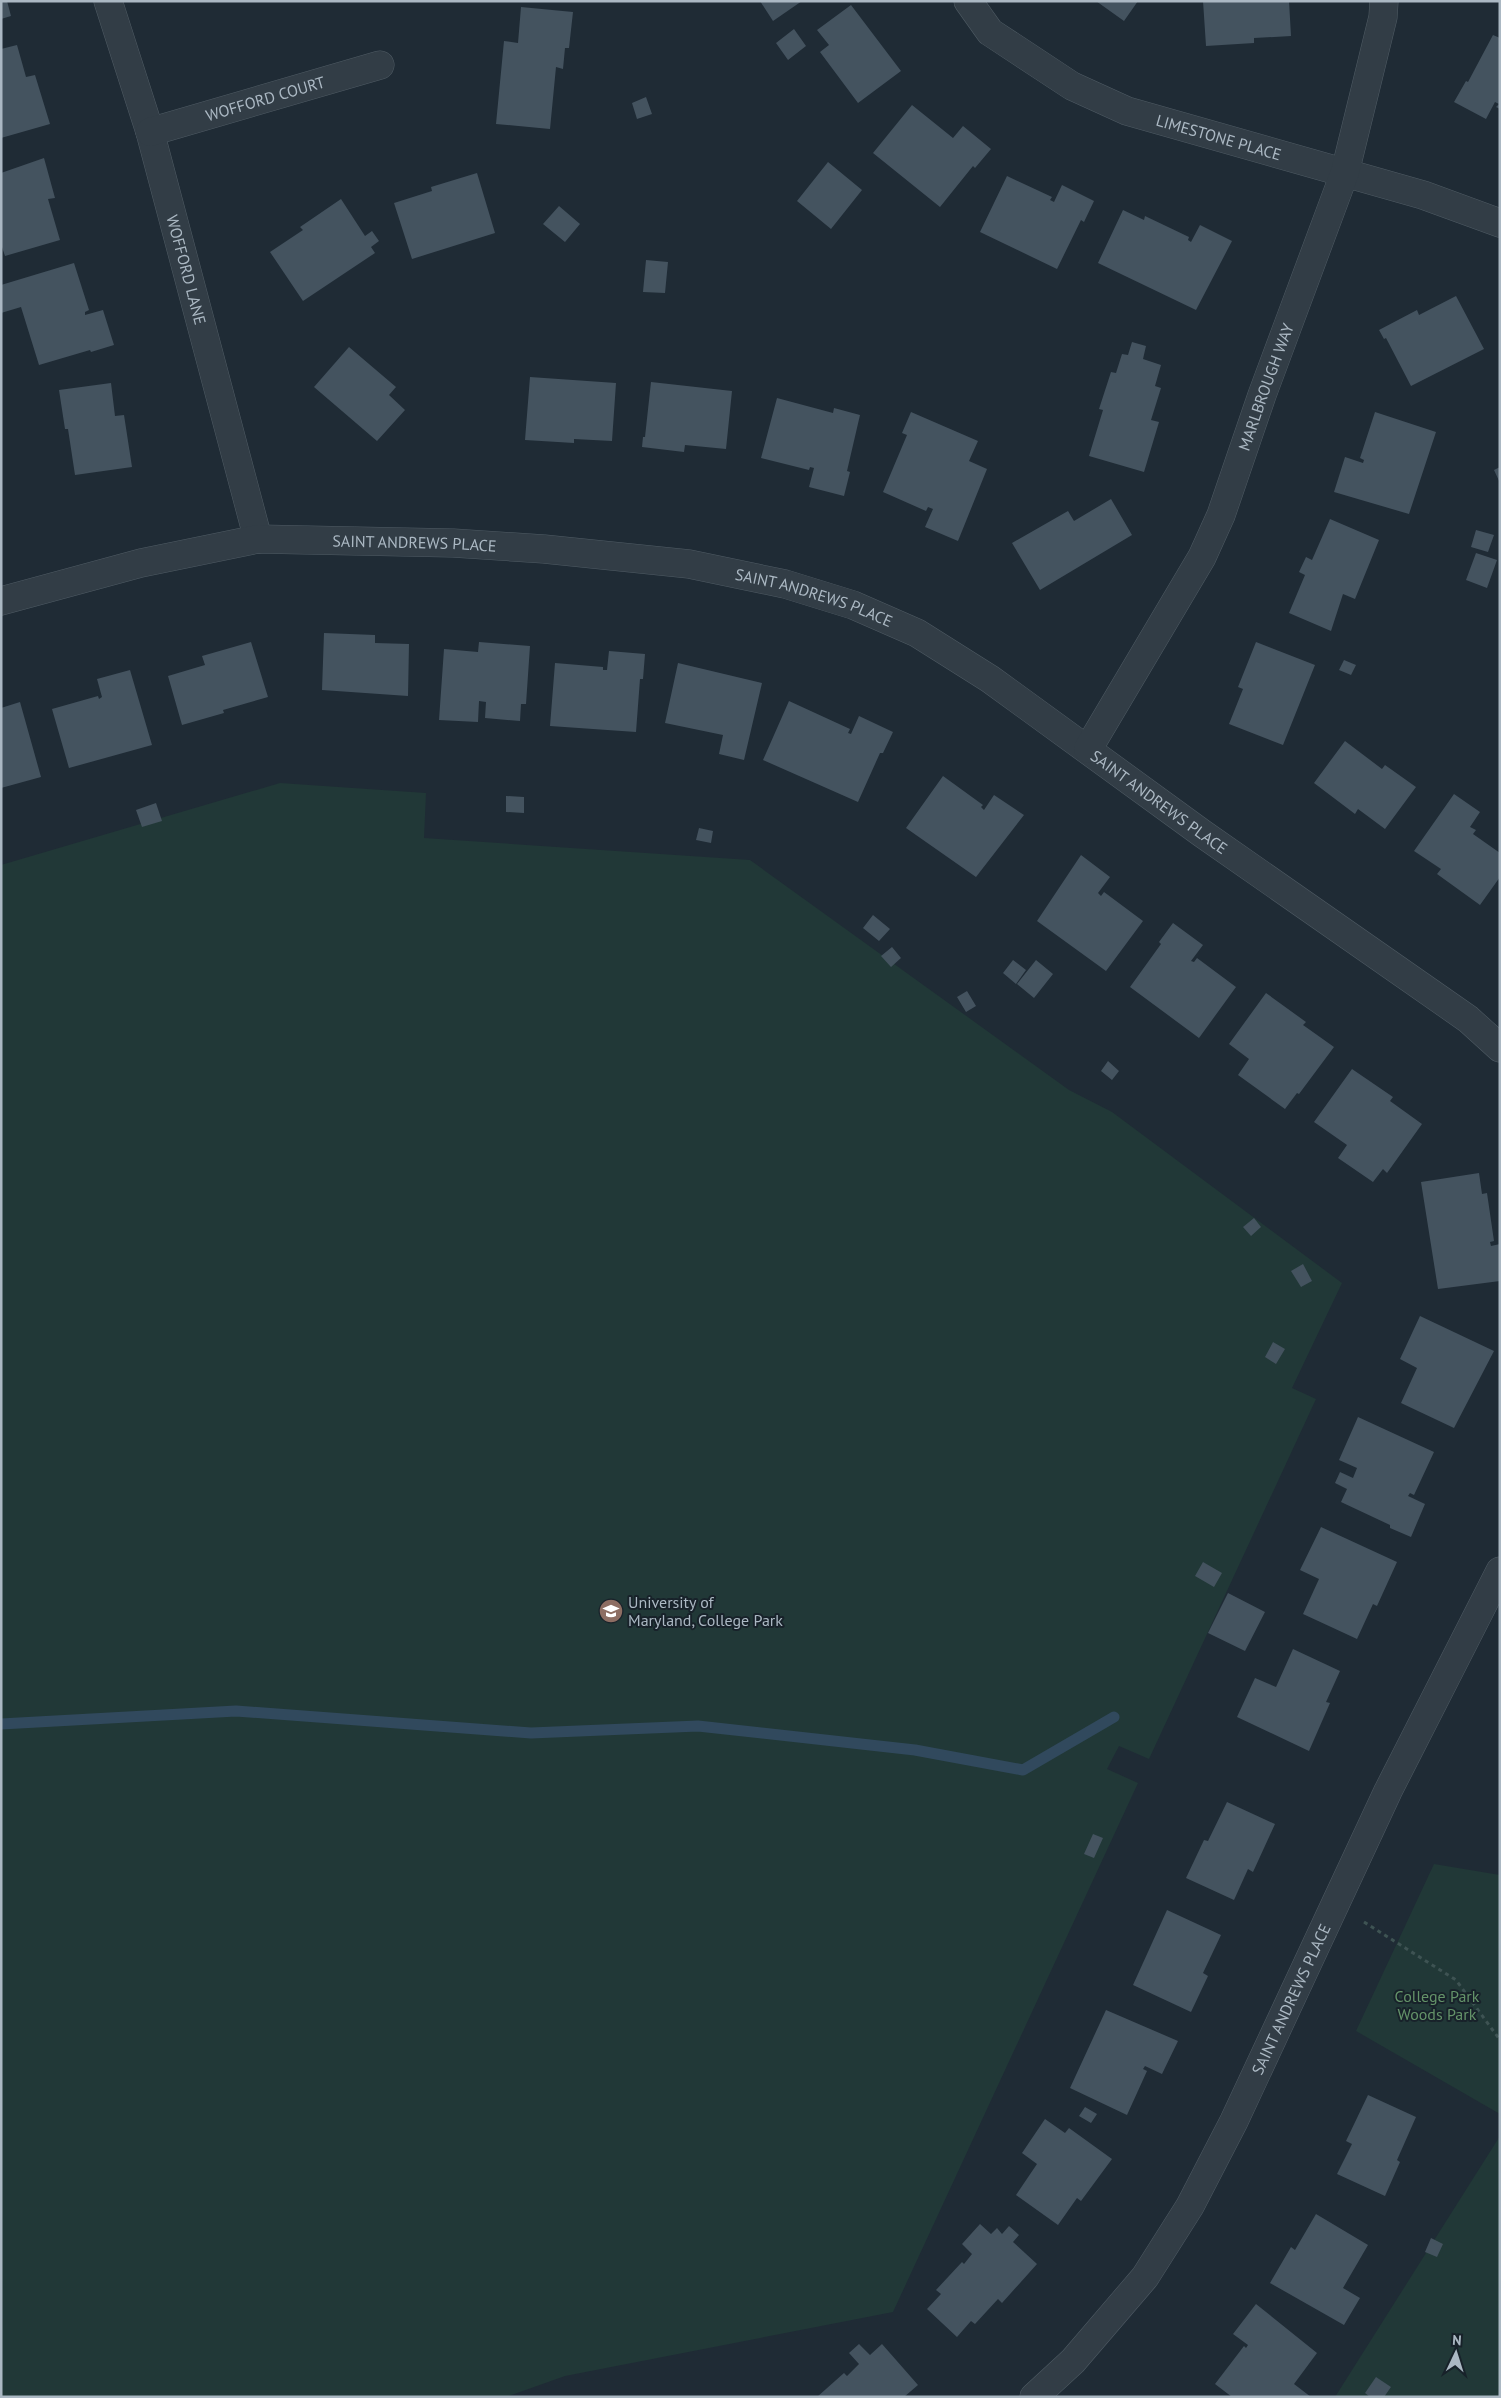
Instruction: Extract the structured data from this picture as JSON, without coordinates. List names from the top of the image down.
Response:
{
  "streets": {
    "street": [
      "WOFFORD COURT",
      "LIMESTONE PLACE",
      "WOFFORD LANE",
      "MARLBROUGH WAY",
      "SAINT ANDREWS PLACE"
    ]
  },
  "crossings": [
    ["WOFFORD COURT", "WOFFORD LANE"],
    ["LIMESTONE PLACE", "MARLBROUGH WAY"],
    ["WOFFORD LANE", "SAINT ANDREWS PLACE"],
    ["MARLBROUGH WAY", "SAINT ANDREWS PLACE"]
  ],
  "parks": ["College Park Woods Park"],
  "places": {
    "school or university": ["University of Maryland, College Park"]
  },
  "north": "top"
}
